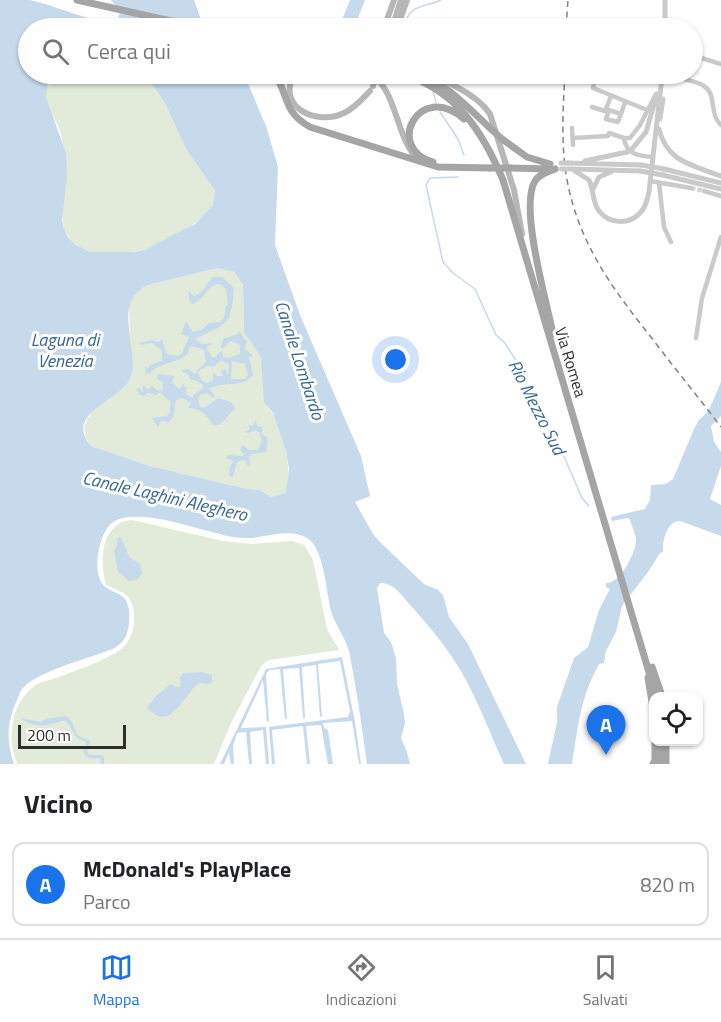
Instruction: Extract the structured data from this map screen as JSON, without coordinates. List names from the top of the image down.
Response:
{
  "streets": {
    "main road": ["Via Romea"]
  },
  "water": [
    "Laguna di Venezia",
    "Canale Lombardo",
    "Rio Mezzo Sud",
    "Canale Laghini Aleghero"
  ],
  "scale_bar": "200 m",
  "page": {
    "search": "Cerca qui",
    "pins": "A",
    "scale": "200 m",
    "heading": "Vicino",
    "list": [
      {
        "mark": "A",
        "name": "McDonald's PlayPlace",
        "note": "Parco",
        "value": "820 m"
      }
    ],
    "nav": ["Mappa", "Indicazioni", "Salvati"]
  }
}
